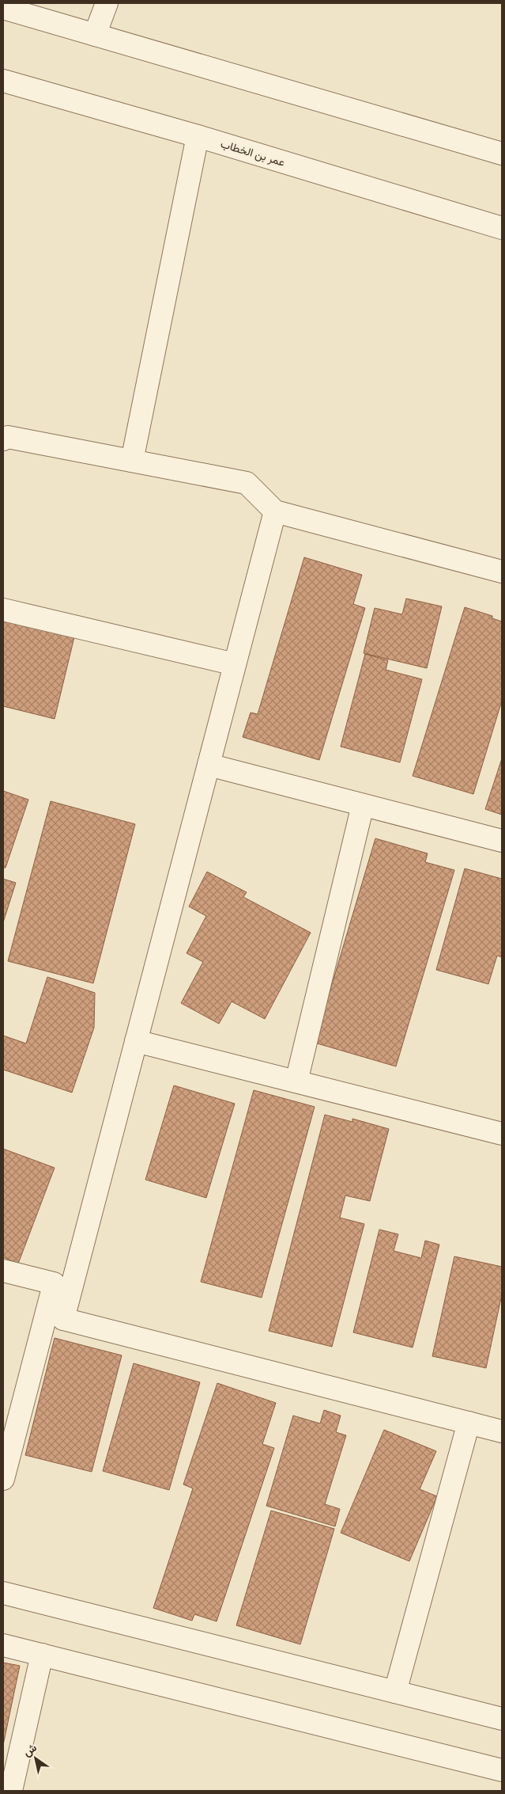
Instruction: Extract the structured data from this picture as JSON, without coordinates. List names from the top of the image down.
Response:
{
  "streets": {
    "street": ["عمر بن الخطاب"]
  },
  "north": "top left"
}
